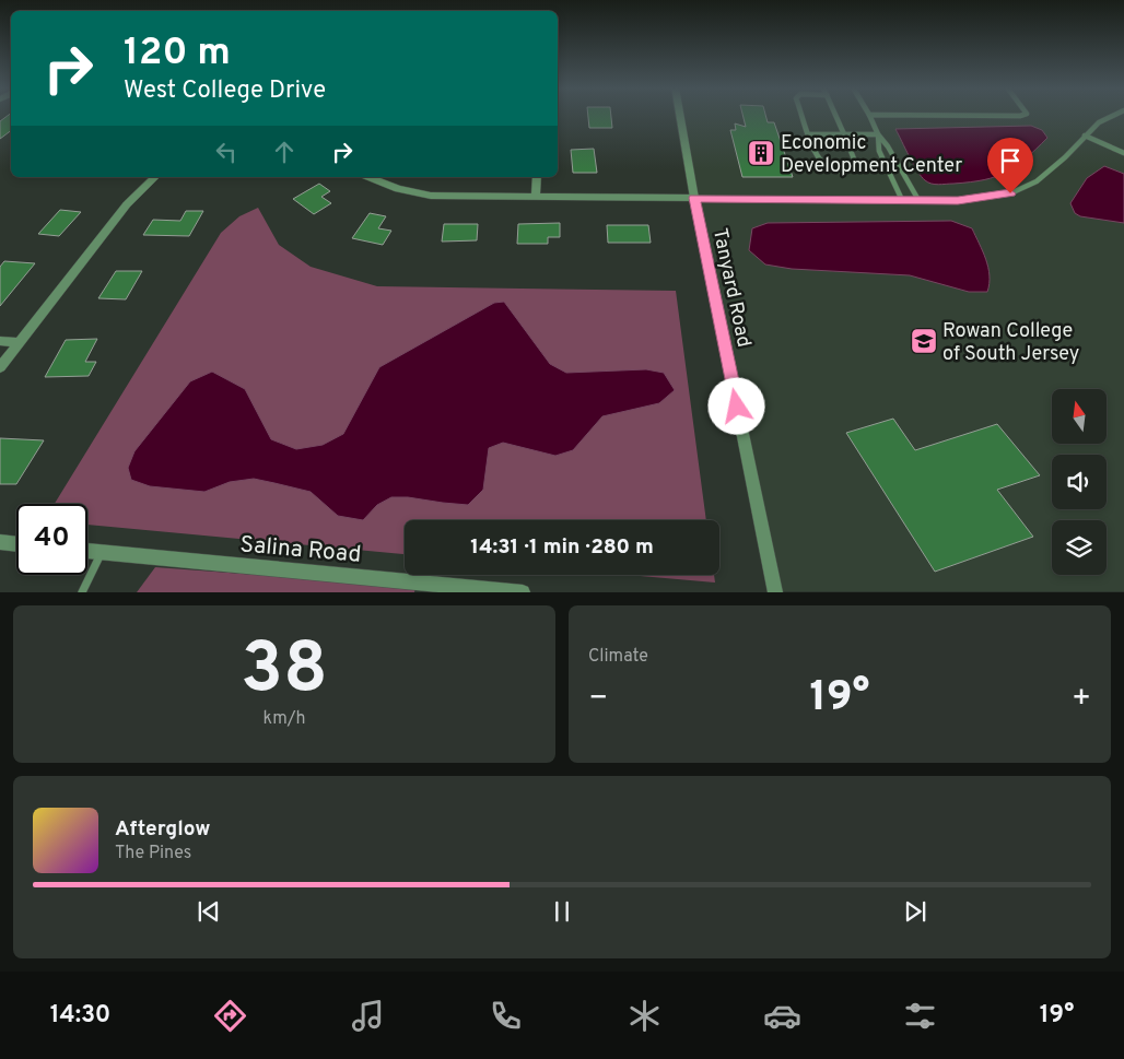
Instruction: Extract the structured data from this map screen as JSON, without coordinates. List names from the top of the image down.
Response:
{
  "streets": {
    "street": ["Tanyard Road", "Salina Road"]
  },
  "places": {
    "building": ["Economic Development Center"],
    "school or university": ["Rowan College of South Jersey"]
  },
  "north": "top",
  "page": {
    "turn": ["120 m", "West College Drive"],
    "limit": "40",
    "trip": "14:31 · 1 min · 280 m",
    "tile": [
      ["38", "km/h"],
      "Climate"
    ],
    "heat": ["−", "19°", "+"],
    "song": ["Afterglow", "The Pines"],
    "tabs": ["14:30", "19°"]
  }
}
